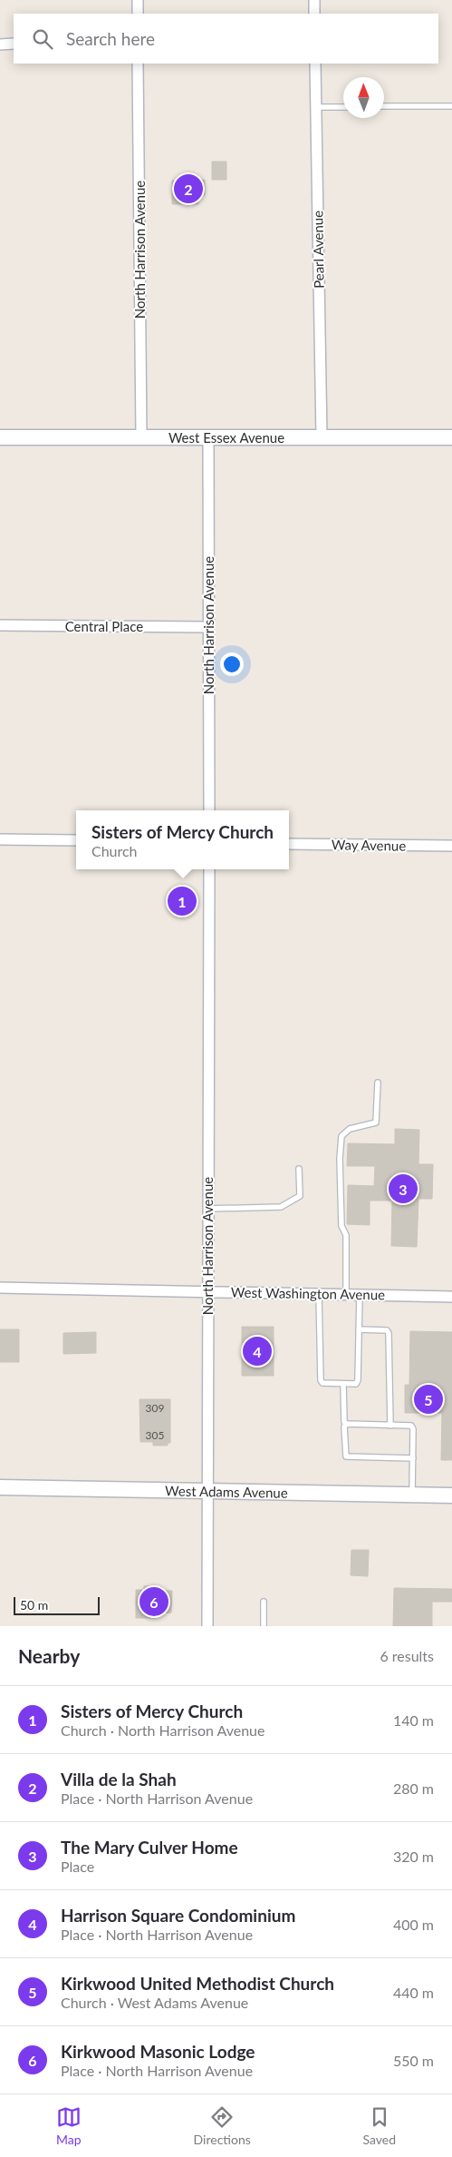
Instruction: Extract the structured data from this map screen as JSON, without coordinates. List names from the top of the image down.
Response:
{
  "streets": {
    "street": [
      "North Harrison Avenue",
      "Pearl Avenue",
      "West Essex Avenue",
      "Central Place",
      "Way Avenue",
      "West Washington Avenue",
      "West Adams Avenue"
    ]
  },
  "crossings": [
    ["North Harrison Avenue", "West Essex Avenue"],
    ["North Harrison Avenue", "Central Place"],
    ["North Harrison Avenue", "West Washington Avenue"],
    ["North Harrison Avenue", "West Adams Avenue"],
    ["Pearl Avenue", "West Essex Avenue"]
  ],
  "house_numbers": ["309", "305"],
  "scale_bar": "50 m",
  "north": "top",
  "page": {
    "search": "Search here",
    "pins": [
      "2",
      "1",
      "3",
      "4",
      "5",
      "6"
    ],
    "popup": ["Sisters of Mercy Church", "Church"],
    "scale": "50 m",
    "heading": ["Nearby", "6 results"],
    "list": [
      {
        "mark": "1",
        "name": "Sisters of Mercy Church",
        "note": "Church · North Harrison Avenue",
        "value": "140 m"
      },
      {
        "mark": "2",
        "name": "Villa de la Shah",
        "note": "Place · North Harrison Avenue",
        "value": "280 m"
      },
      {
        "mark": "3",
        "name": "The Mary Culver Home",
        "note": "Place",
        "value": "320 m"
      },
      {
        "mark": "4",
        "name": "Harrison Square Condominium",
        "note": "Place · North Harrison Avenue",
        "value": "400 m"
      },
      {
        "mark": "5",
        "name": "Kirkwood United Methodist Church",
        "note": "Church · West Adams Avenue",
        "value": "440 m"
      },
      {
        "mark": "6",
        "name": "Kirkwood Masonic Lodge",
        "note": "Place · North Harrison Avenue",
        "value": "550 m"
      }
    ],
    "nav": ["Map", "Directions", "Saved"]
  }
}
